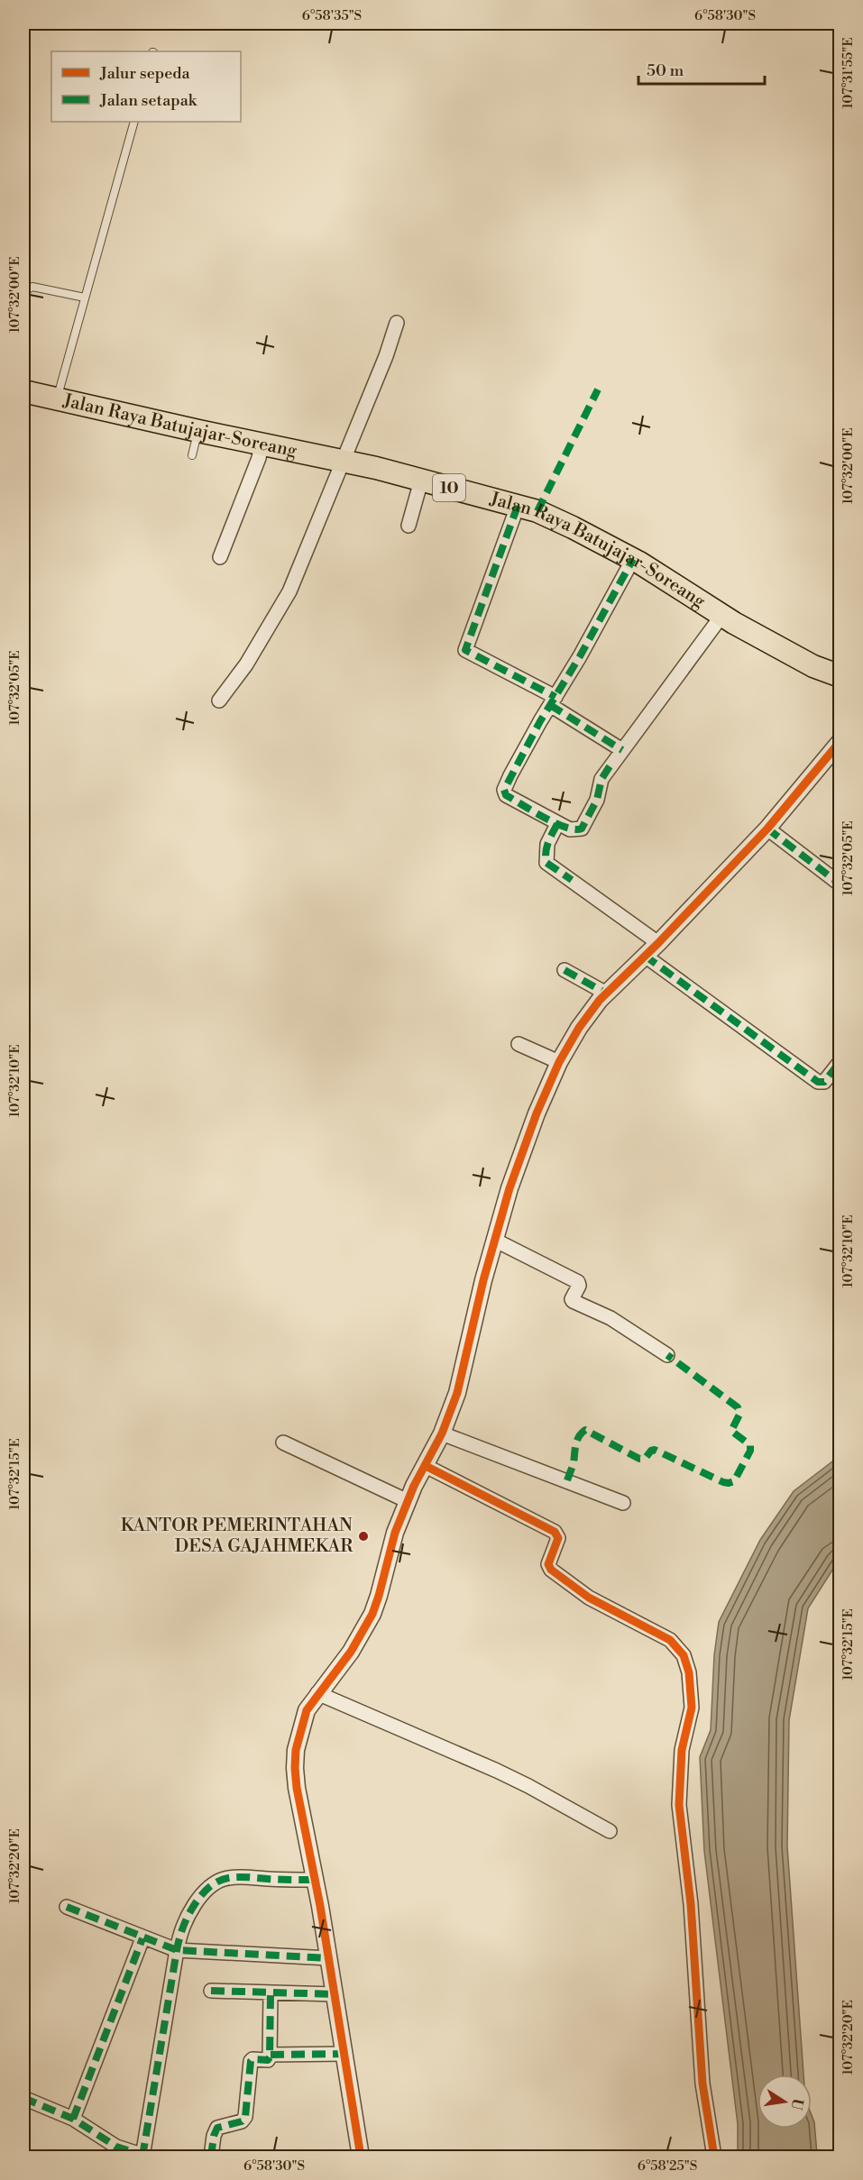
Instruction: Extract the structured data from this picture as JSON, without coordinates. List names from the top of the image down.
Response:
{
  "streets": {
    "highway": ["Jalan Raya Batujajar-Soreang", "10"]
  },
  "places": ["KANTOR PEMERINTAHAN DESA GAJAHMEKAR"],
  "legend": ["Jalur sepeda", "Jalan setapak"],
  "scale_bar": "50 m",
  "north": "right",
  "coordinates": [
    "6°58'35\"S",
    "6°58'30\"S",
    "107°31'55\"E",
    "107°32'00\"E",
    "107°32'05\"E",
    "107°32'10\"E",
    "107°32'15\"E",
    "107°32'20\"E",
    "6°58'25\"S"
  ]
}
